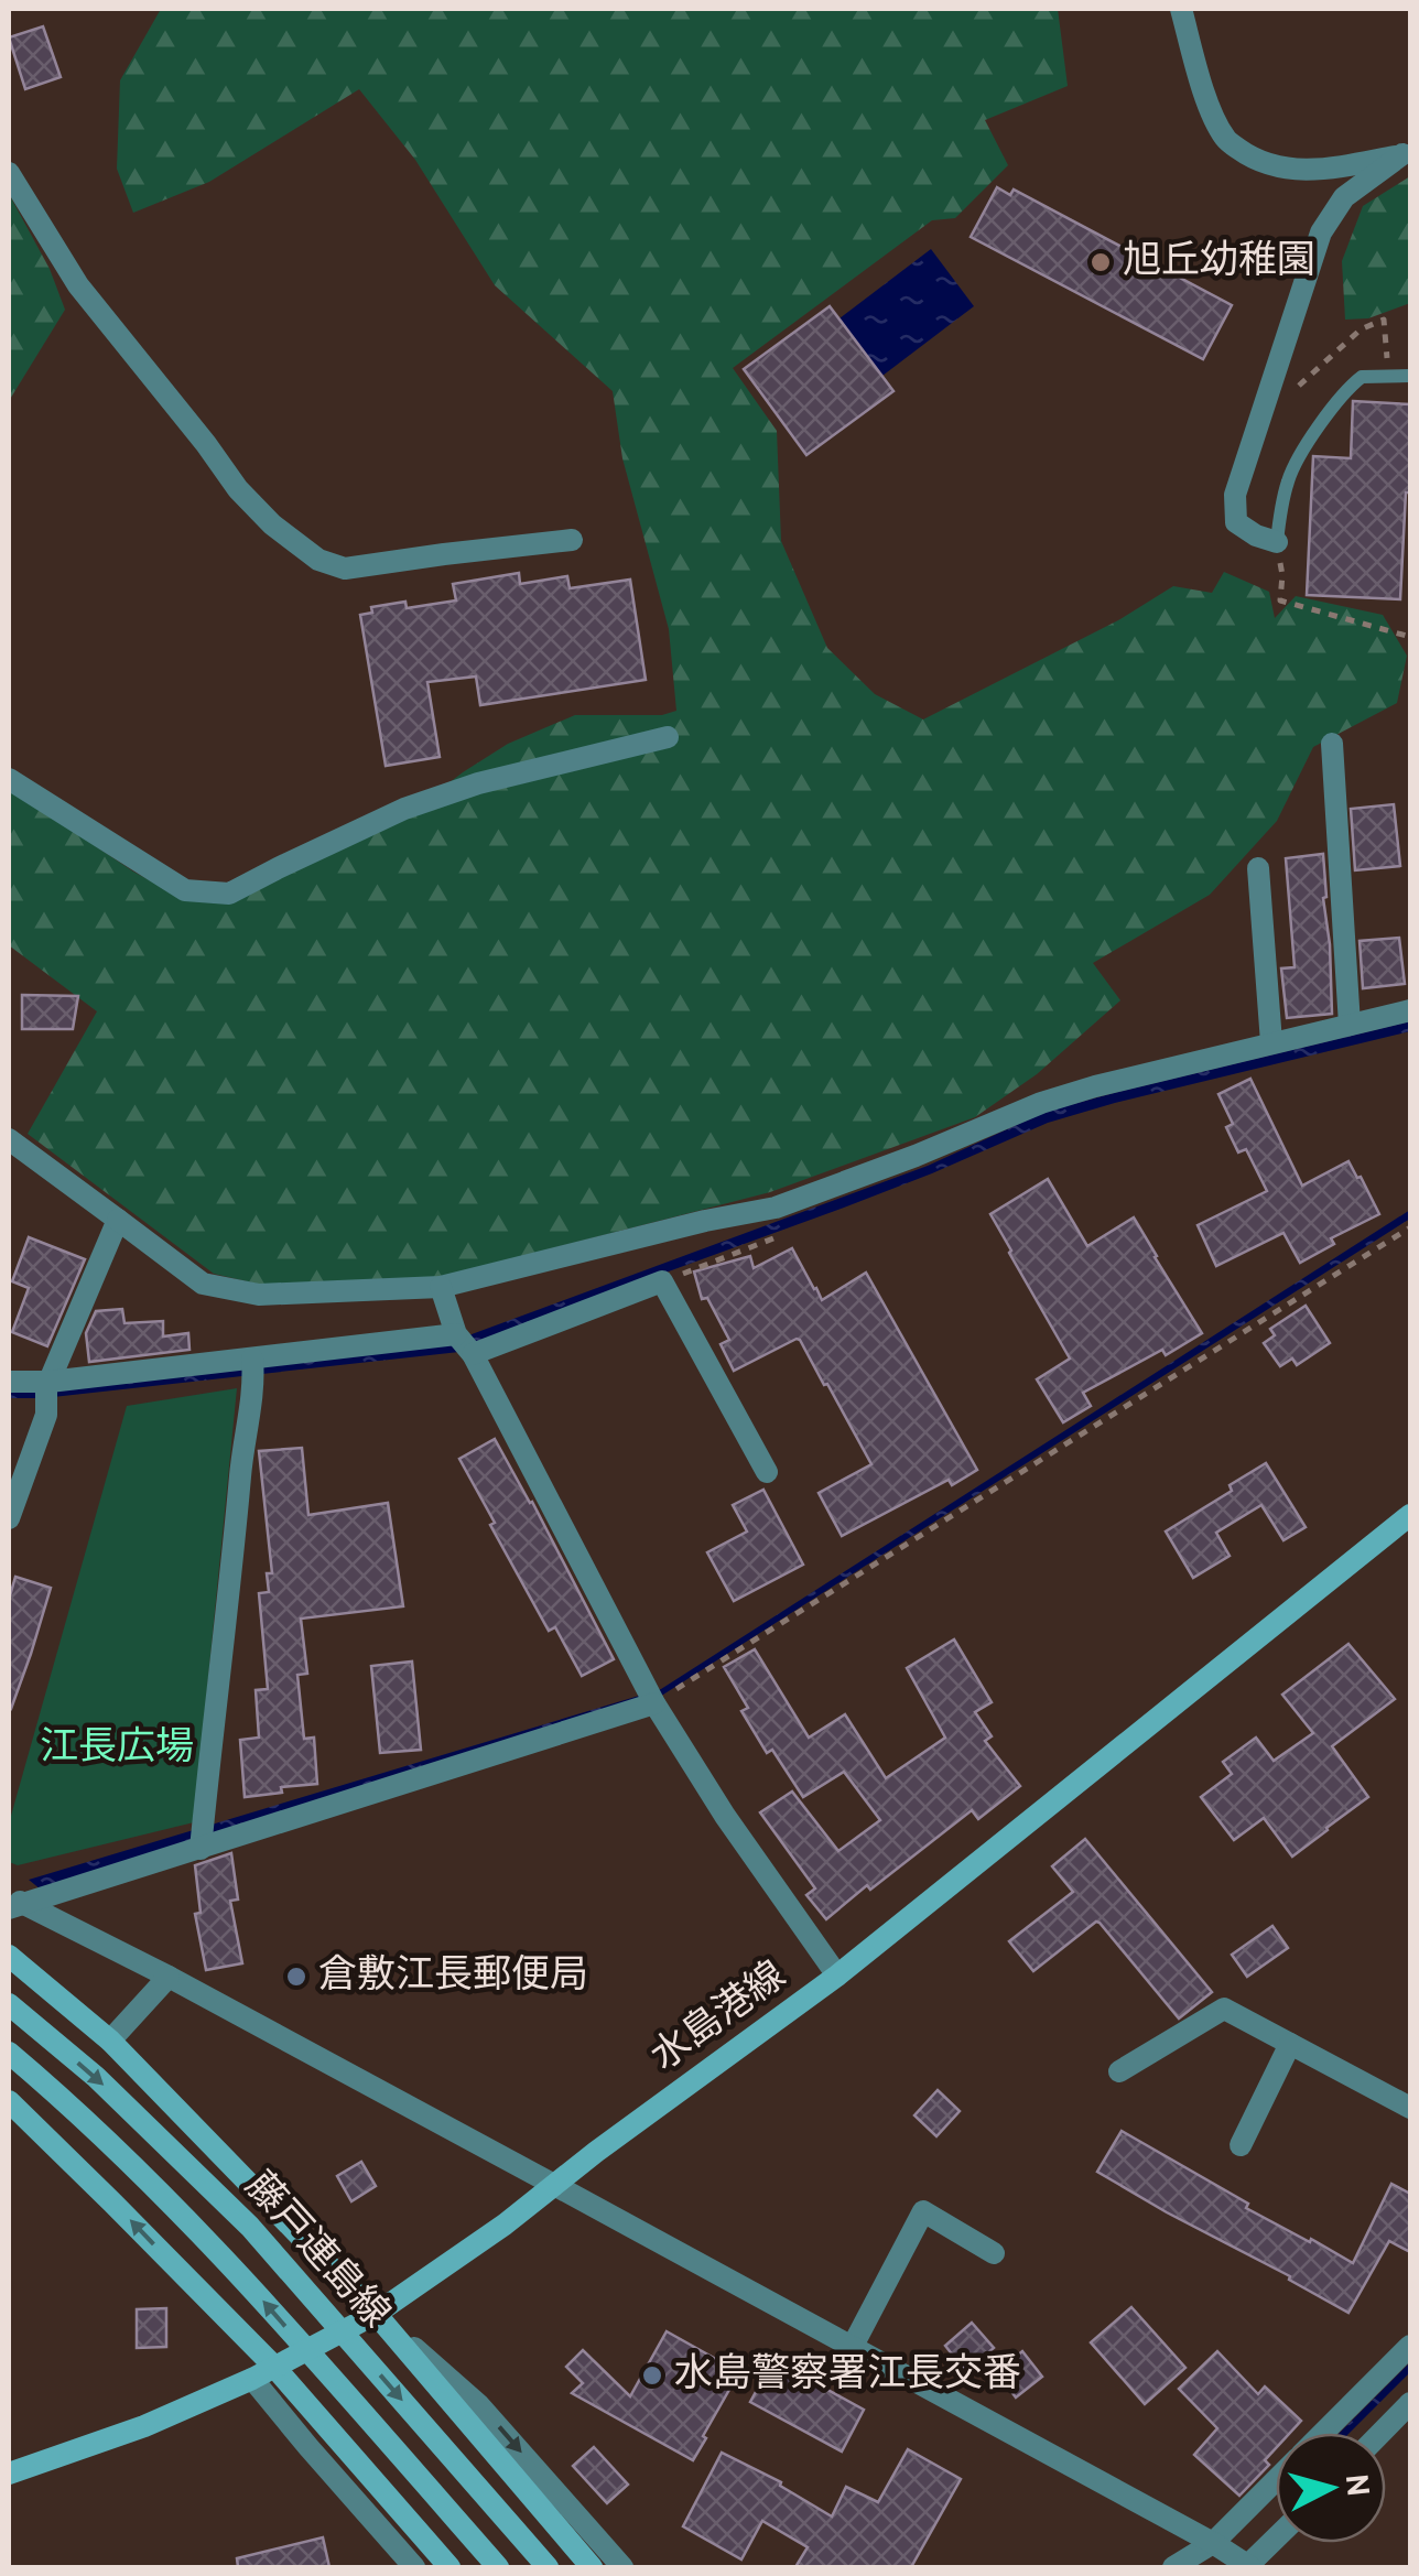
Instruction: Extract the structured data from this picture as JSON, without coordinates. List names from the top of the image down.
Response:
{
  "streets": {
    "main road": ["水島港線", "藤戸連島線"]
  },
  "parks": ["江長広場"],
  "places": ["旭丘幼稚園", "倉敷江長郵便局", "水島警察署江長交番"],
  "north": "right"
}
